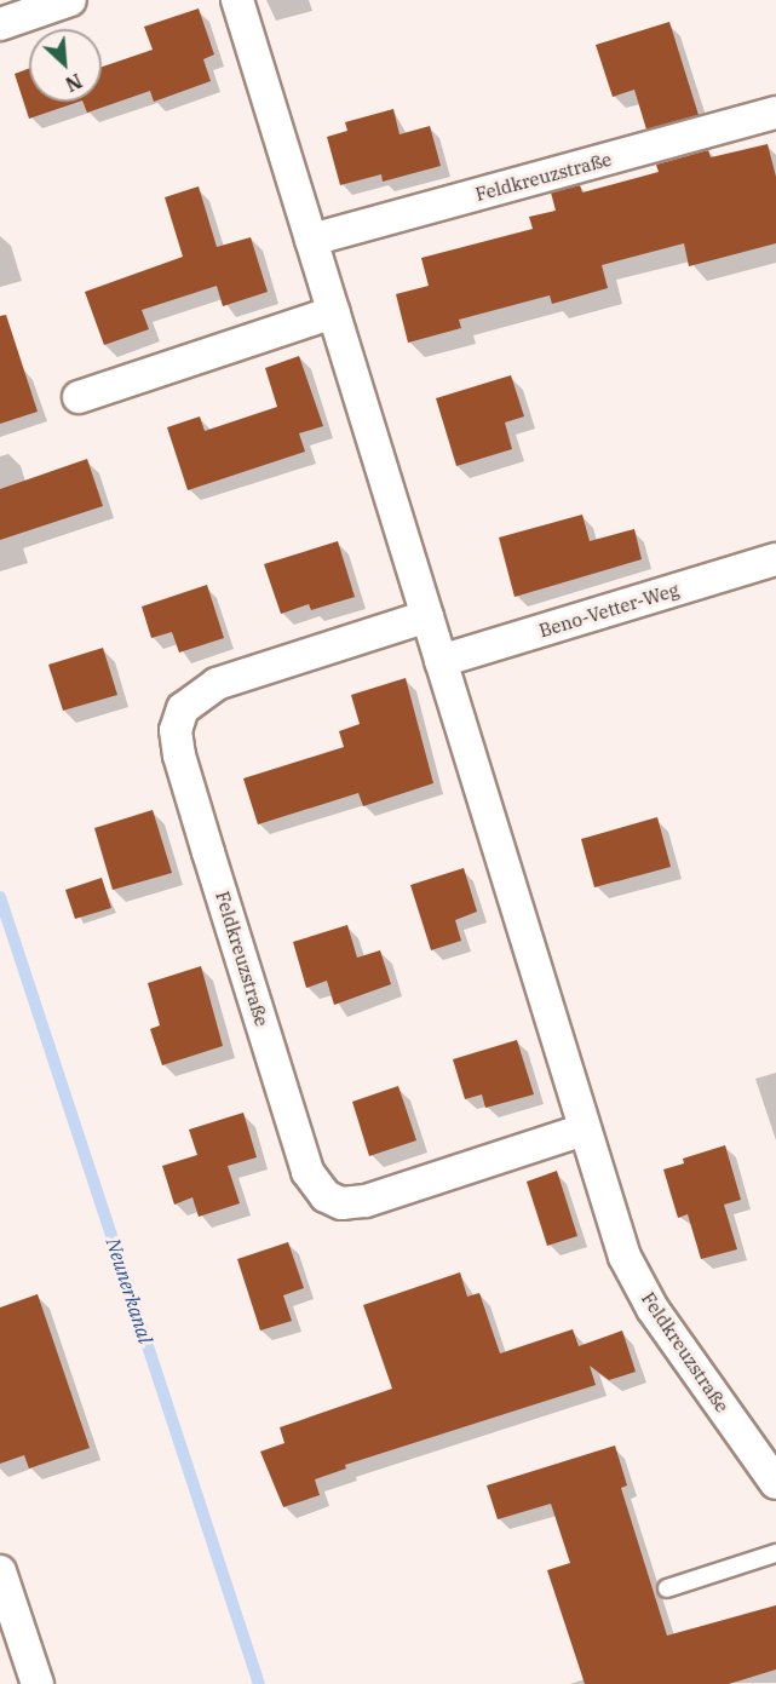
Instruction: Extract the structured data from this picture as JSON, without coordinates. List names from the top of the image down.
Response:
{
  "streets": {
    "street": ["Feldkreuzstraße", "Beno-Vetter-Weg"]
  },
  "crossings": [
    ["Feldkreuzstraße", "Beno-Vetter-Weg"]
  ],
  "water": ["Neunerkanal"],
  "north": "bottom right"
}
